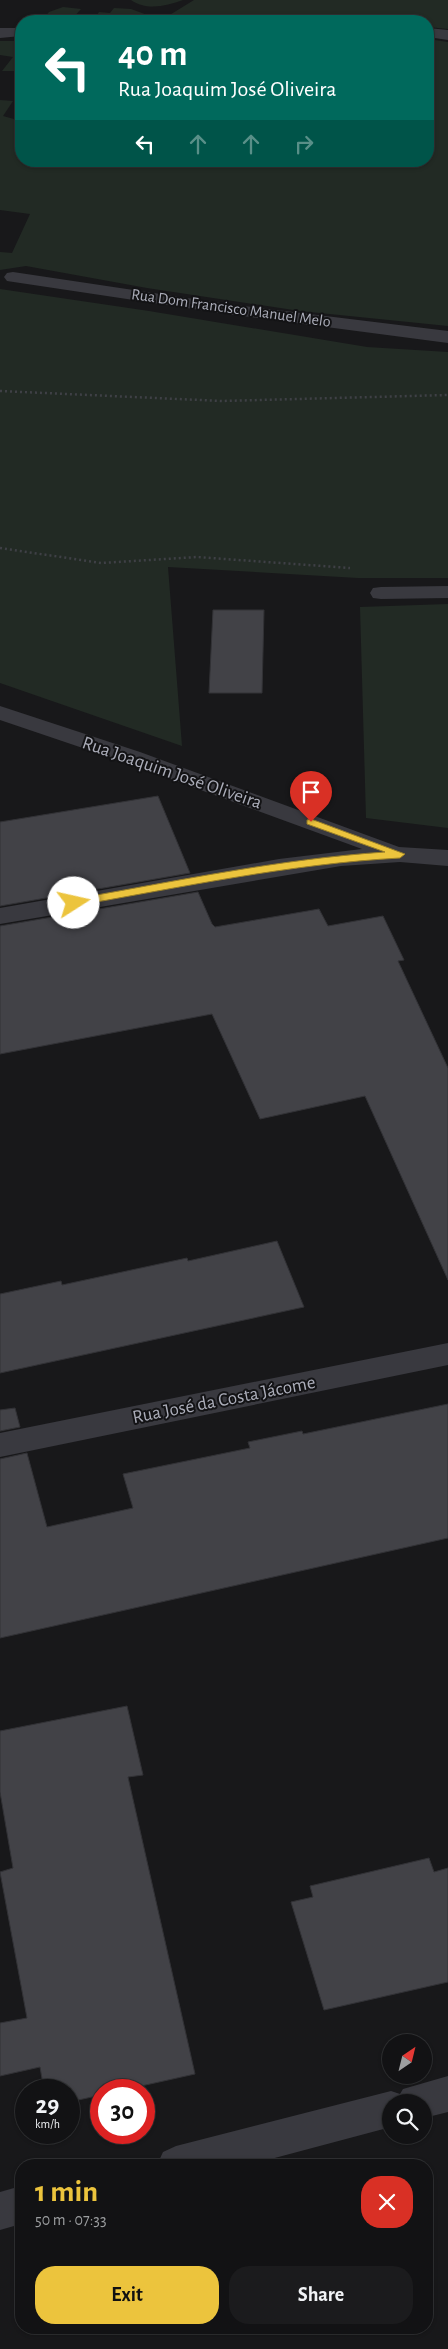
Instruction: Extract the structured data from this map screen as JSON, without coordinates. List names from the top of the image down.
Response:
{
  "streets": {
    "street": ["Rua Dom Francisco Manuel Melo", "Rua Joaquim José Oliveira", "Rua José da Costa Jácome"]
  },
  "north": "top right",
  "page": {
    "turn": ["40 m", "Rua Joaquim José Oliveira"],
    "speed": "29 km/h",
    "limit": "30",
    "heading": ["1 min", "50 m · 07:33"],
    "buttons": ["Exit", "Share"]
  }
}
